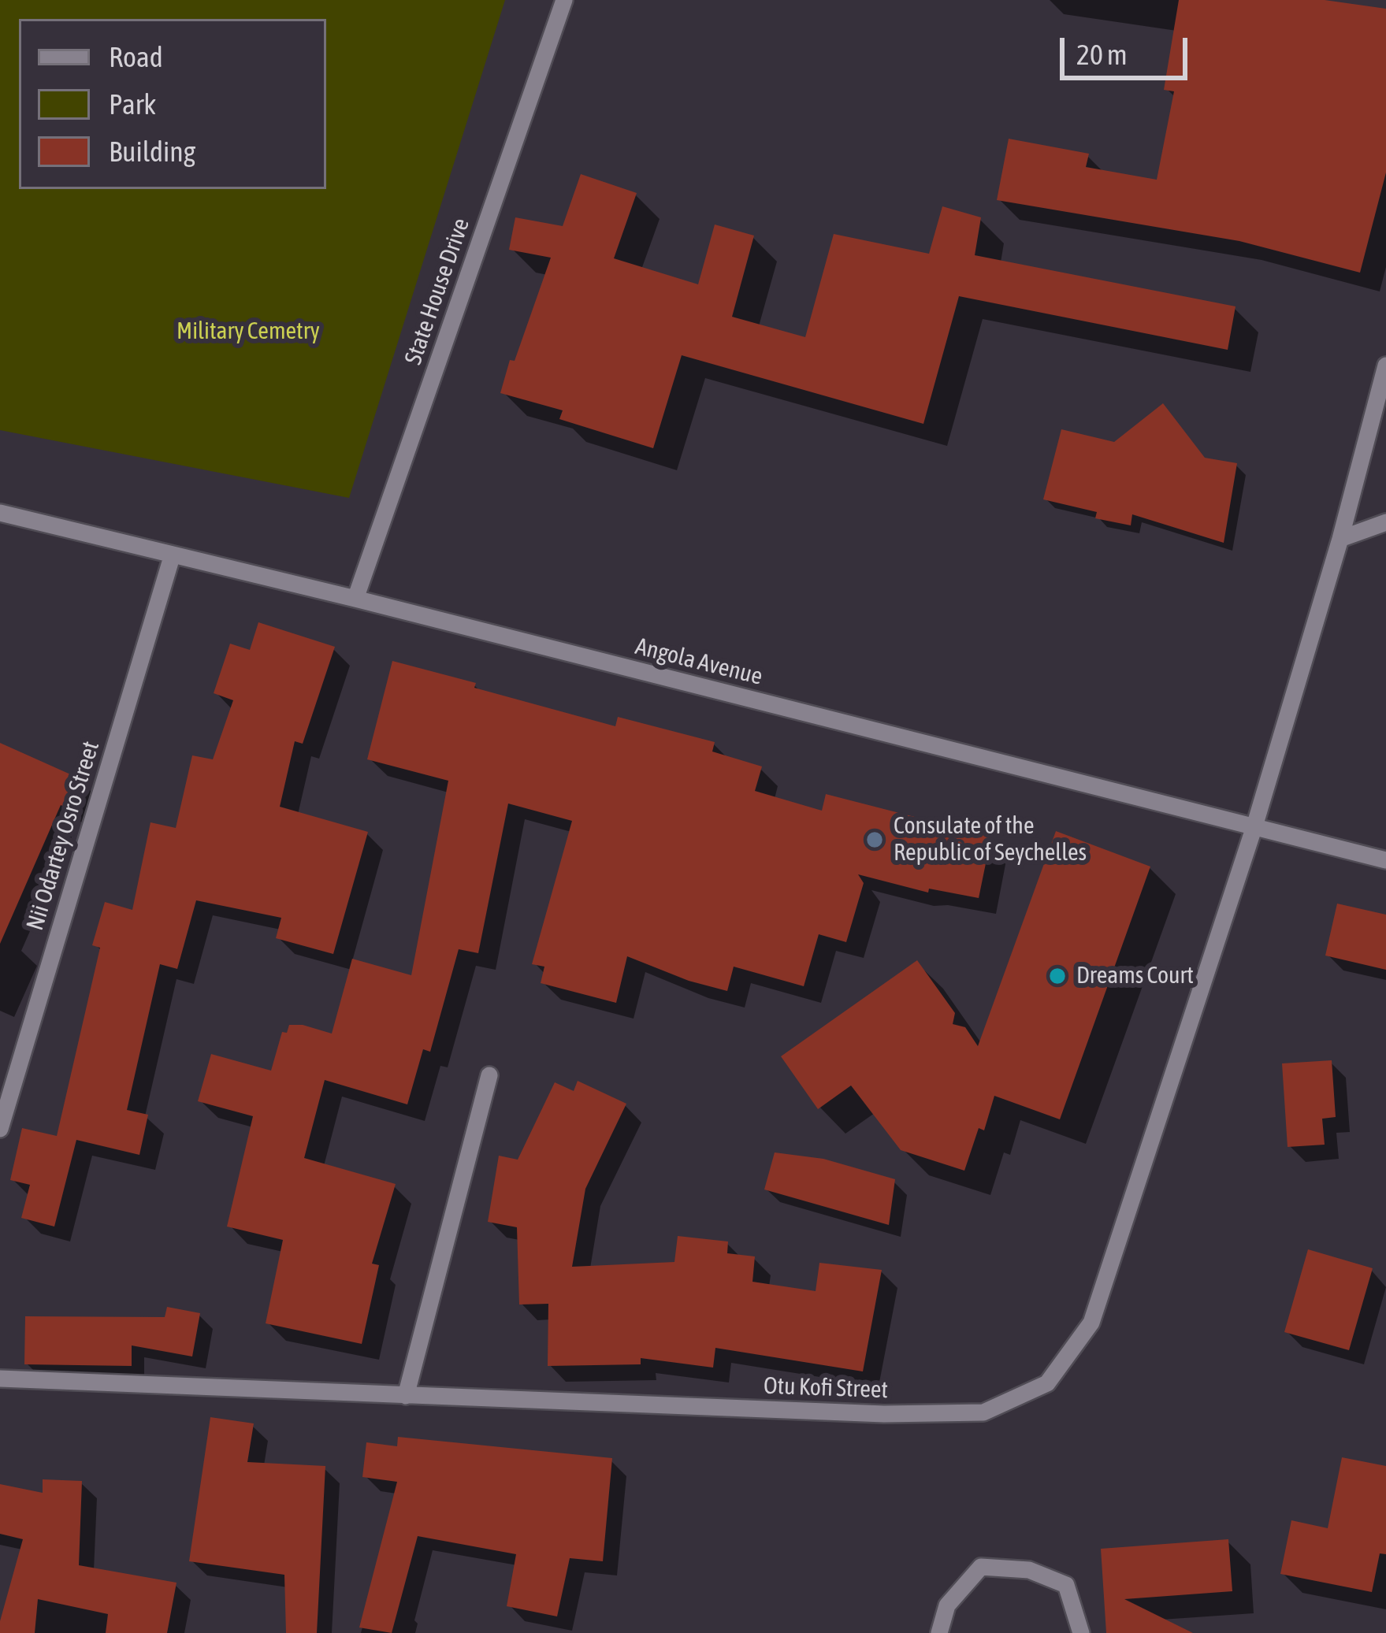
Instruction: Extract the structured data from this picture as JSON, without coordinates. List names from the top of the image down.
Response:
{
  "streets": {
    "street": [
      "State House Drive",
      "Angola Avenue",
      "Nii Odartey Osro Street",
      "Otu Kofi Street"
    ]
  },
  "crossings": [
    ["State House Drive", "Angola Avenue"],
    ["Angola Avenue", "Nii Odartey Osro Street"],
    ["Angola Avenue", "Otu Kofi Street"]
  ],
  "parks": ["Military Cemetry"],
  "places": ["Consulate of the Republic of Seychelles", "Dreams Court"],
  "legend": ["Road", "Park", "Building"],
  "scale_bar": "20 m"
}
